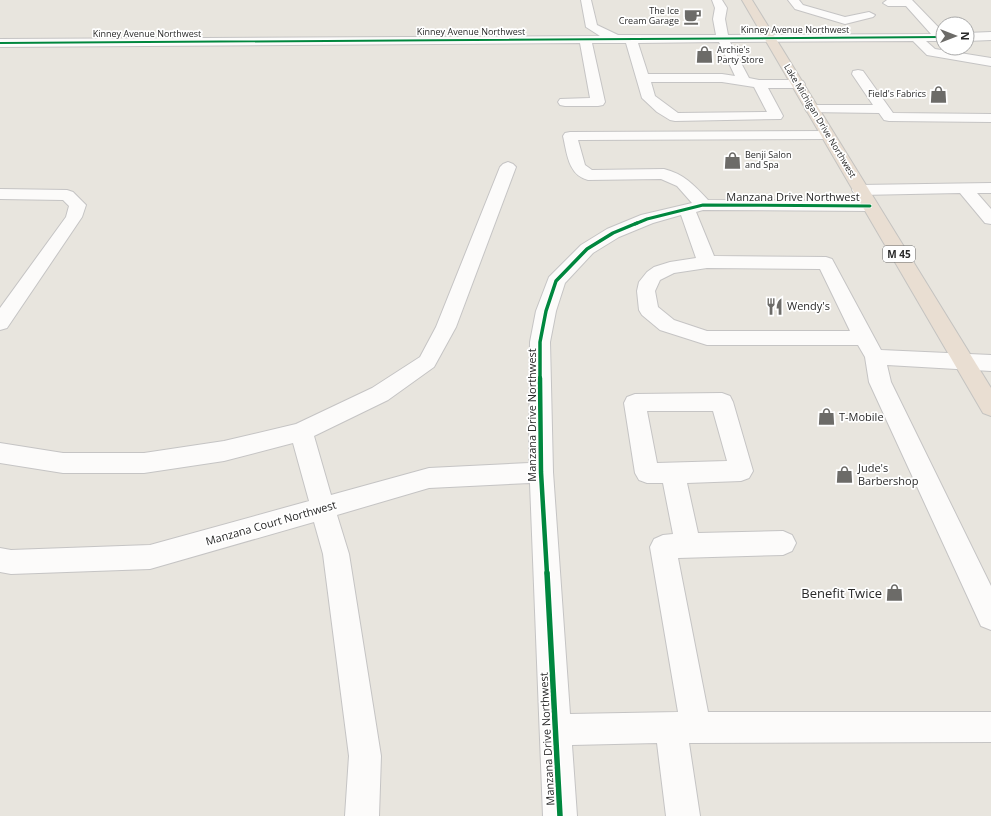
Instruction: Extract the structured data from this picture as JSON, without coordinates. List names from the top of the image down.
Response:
{
  "streets": {
    "highway": ["Lake Michigan Drive Northwest", "M 45"],
    "street": ["Kinney Avenue Northwest", "Manzana Drive Northwest", "Manzana Court Northwest"]
  },
  "crossings": [
    ["Kinney Avenue Northwest", "Lake Michigan Drive Northwest"],
    ["Lake Michigan Drive Northwest", "Manzana Drive Northwest"],
    ["Manzana Drive Northwest", "Manzana Court Northwest"]
  ],
  "places": {
    "cafe": ["The Ice Cream Garage"],
    "shop": [
      "Archie's Party Store",
      "Field's Fabrics",
      "Benji Salon and Spa",
      "T-Mobile",
      "Jude's Barbershop",
      "Benefit Twice"
    ],
    "restaurant": ["Wendy's"]
  },
  "north": "right"
}
